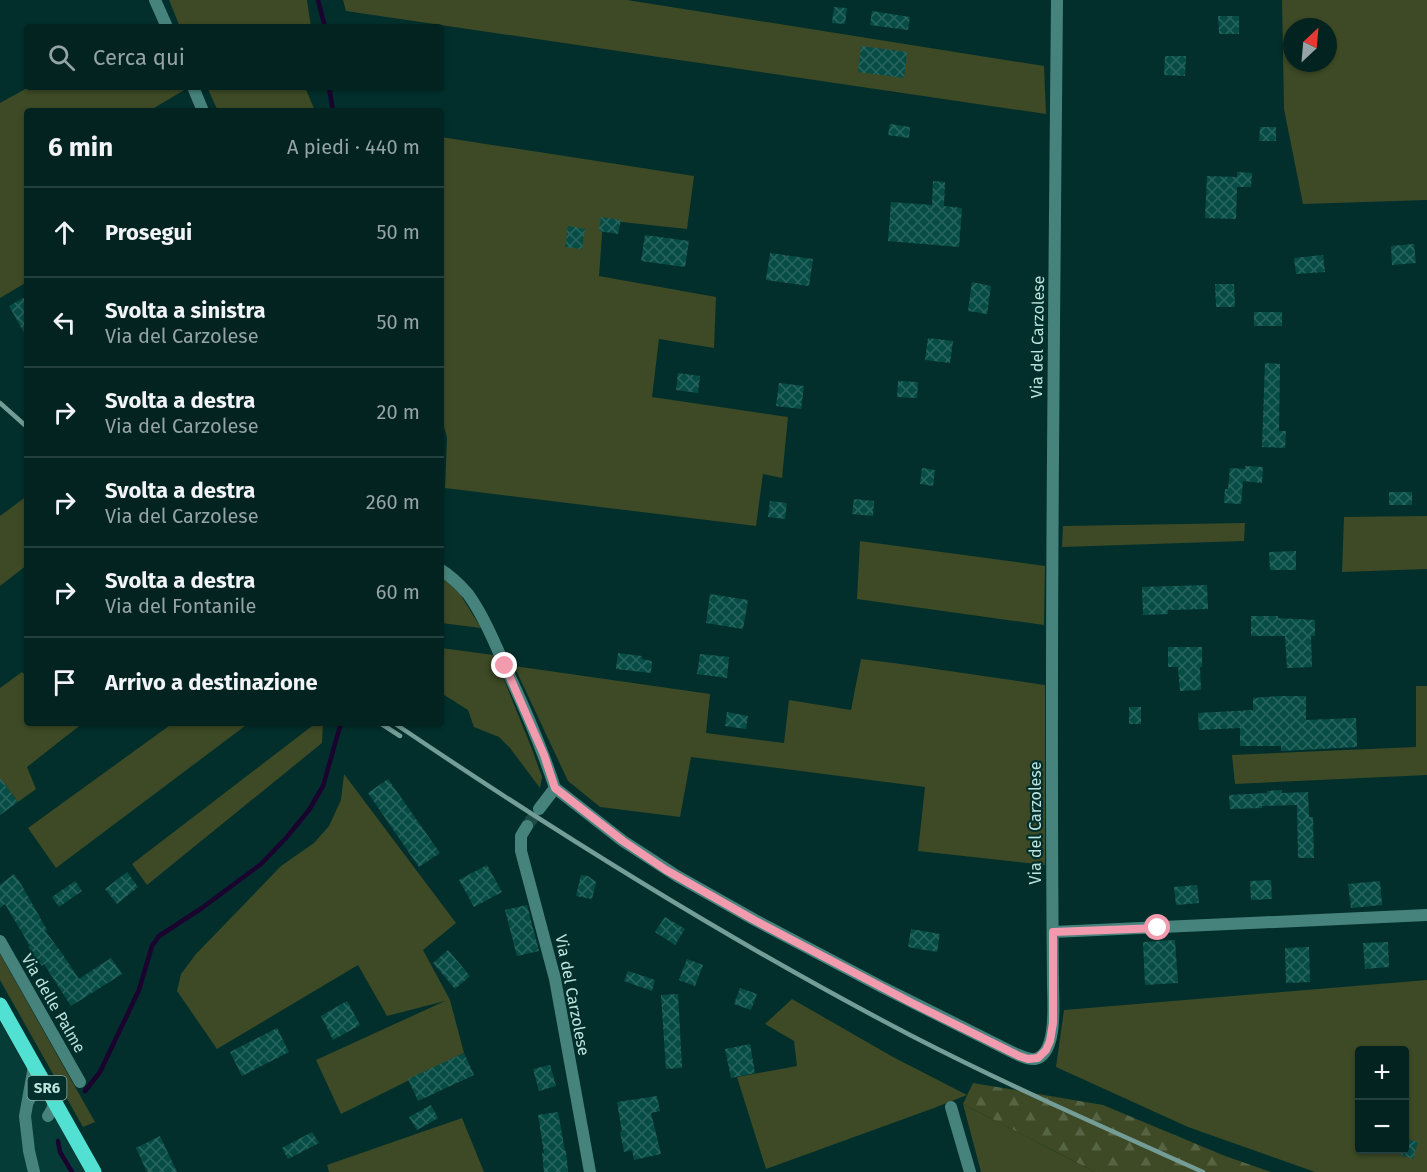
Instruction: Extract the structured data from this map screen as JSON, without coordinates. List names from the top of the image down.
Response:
{
  "streets": {
    "main road": ["SR6"],
    "street": ["Via del Carzolese", "Via delle Palme"]
  },
  "north": "top right",
  "page": {
    "search": "Cerca qui",
    "heading": ["6 min", "A piedi · 440 m"],
    "list": [
      ["Prosegui", "50 m"],
      ["Svolta a sinistra", "Via del Carzolese", "50 m"],
      ["Svolta a destra", "Via del Carzolese", "20 m"],
      ["Svolta a destra", "Via del Carzolese", "260 m"],
      ["Svolta a destra", "Via del Fontanile", "60 m"],
      "Arrivo a destinazione"
    ],
    "map_buttons": ["+", "−"]
  }
}
